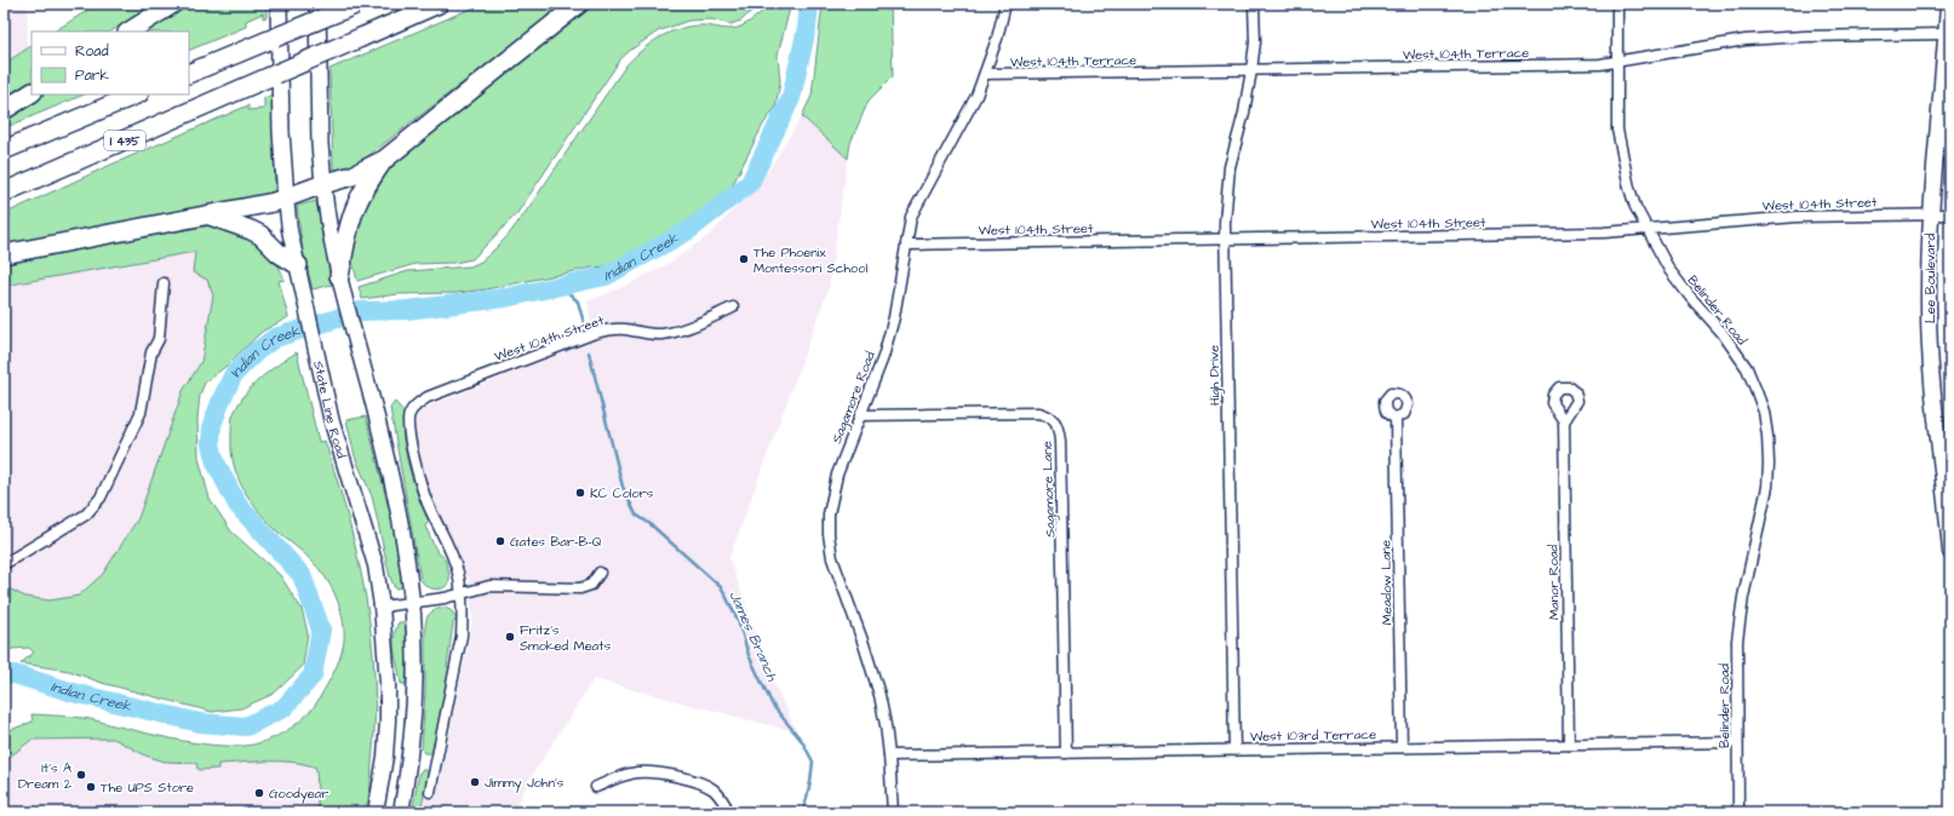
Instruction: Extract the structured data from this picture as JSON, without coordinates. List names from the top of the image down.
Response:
{
  "streets": {
    "highway": ["I 435"],
    "main road": ["Lee Boulevard", "State Line Road"],
    "street": [
      "West 104th Terrace",
      "West 104th Street",
      "Belinder Road",
      "High Drive",
      "Sagamore Road",
      "Sagamore Lane",
      "Meadow Lane",
      "Manor Road",
      "West 103rd Terrace"
    ]
  },
  "crossings": [
    ["West 104th Terrace", "Lee Boulevard"],
    ["West 104th Terrace", "Belinder Road"],
    ["West 104th Terrace", "High Drive"],
    ["West 104th Terrace", "Sagamore Road"],
    ["West 104th Street", "Lee Boulevard"],
    ["West 104th Street", "Belinder Road"],
    ["West 104th Street", "High Drive"],
    ["West 104th Street", "Sagamore Road"],
    ["Belinder Road", "West 103rd Terrace"],
    ["High Drive", "West 103rd Terrace"],
    ["Sagamore Road", "Sagamore Lane"],
    ["Sagamore Road", "West 103rd Terrace"],
    ["Sagamore Lane", "West 103rd Terrace"],
    ["Meadow Lane", "West 103rd Terrace"],
    ["Manor Road", "West 103rd Terrace"]
  ],
  "water": ["Indian Creek", "James Branch"],
  "places": [
    "The Phoenix Montessori School",
    "KC Colors",
    "Gates Bar-B-Q",
    "Fritz's Smoked Meats",
    "It's A Dream 2",
    "Jimmy John's",
    "The UPS Store",
    "Goodyear"
  ],
  "legend": ["Road", "Park"]
}
